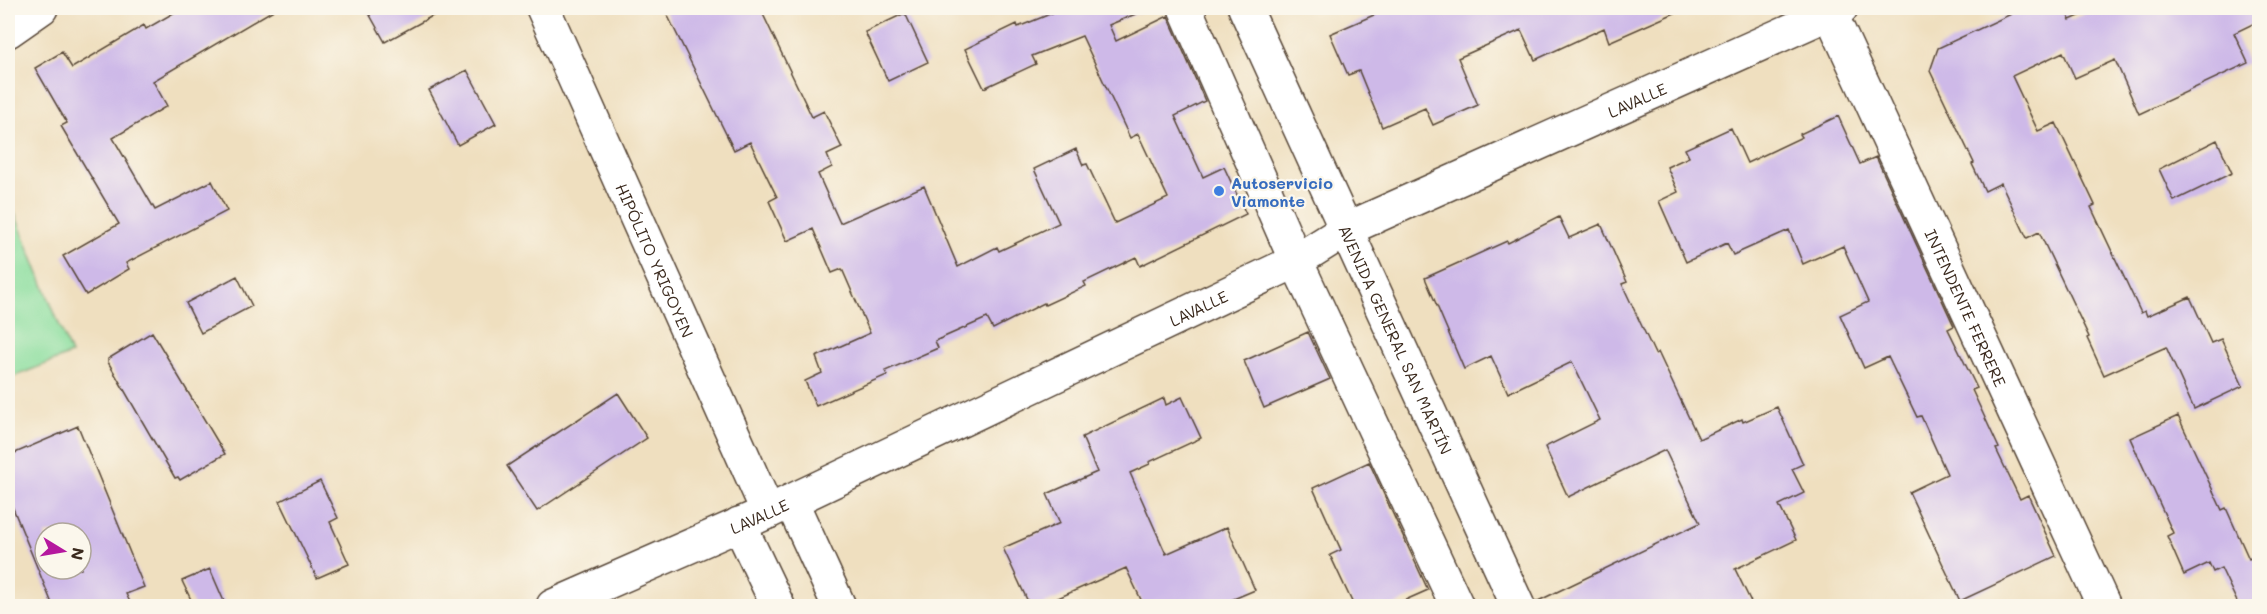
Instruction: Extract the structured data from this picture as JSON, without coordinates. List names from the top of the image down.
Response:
{
  "streets": {
    "street": [
      "LAVALLE",
      "HIPÓLITO YRIGOYEN",
      "INTENDENTE FERRERE",
      "AVENIDA GENERAL SAN MARTÍN"
    ]
  },
  "crossings": [
    ["LAVALLE", "HIPÓLITO YRIGOYEN"],
    ["LAVALLE", "INTENDENTE FERRERE"],
    ["LAVALLE", "AVENIDA GENERAL SAN MARTÍN"]
  ],
  "places": ["Autoservicio Viamonte"],
  "north": "right"
}
